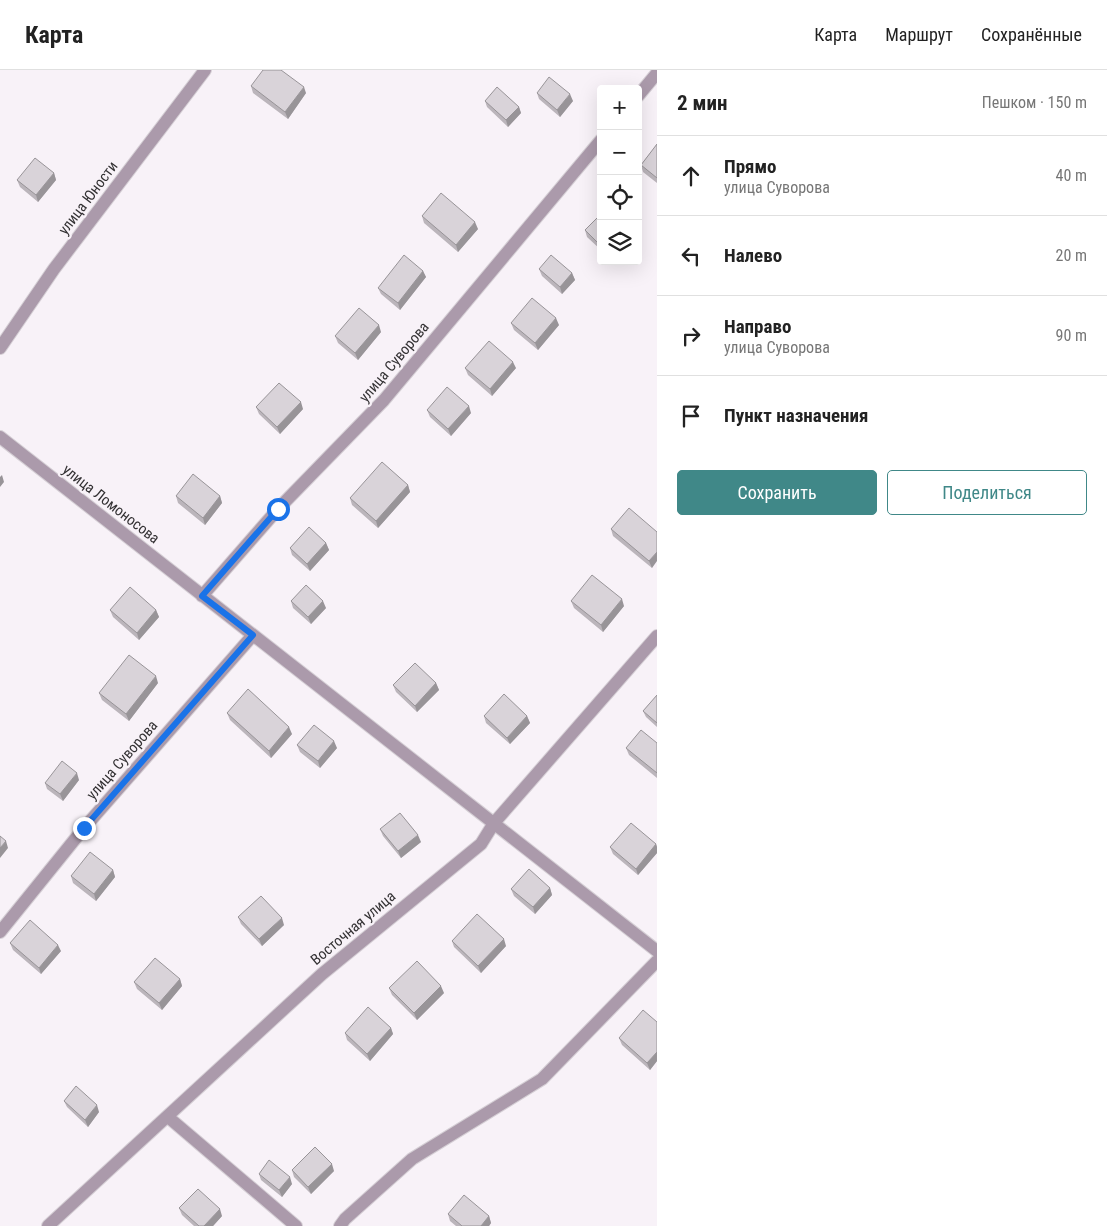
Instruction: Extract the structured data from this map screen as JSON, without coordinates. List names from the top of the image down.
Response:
{
  "streets": {
    "street": [
      "улица Юности",
      "улица Суворова",
      "улица Ломоносова",
      "Восточная улица"
    ]
  },
  "crossings": [
    ["улица Суворова", "улица Ломоносова"],
    ["улица Ломоносова", "Восточная улица"]
  ],
  "page": {
    "header": "Карта",
    "nav": ["Карта", "Маршрут", "Сохранённые"],
    "heading": ["2 мин", "Пешком · 150 m"],
    "map_buttons": ["+", "−"],
    "list": [
      ["Прямо", "улица Суворова", "40 m"],
      ["Налево", "20 m"],
      ["Направо", "улица Суворова", "90 m"],
      "Пункт назначения"
    ],
    "buttons": ["Сохранить", "Поделиться"]
  }
}
